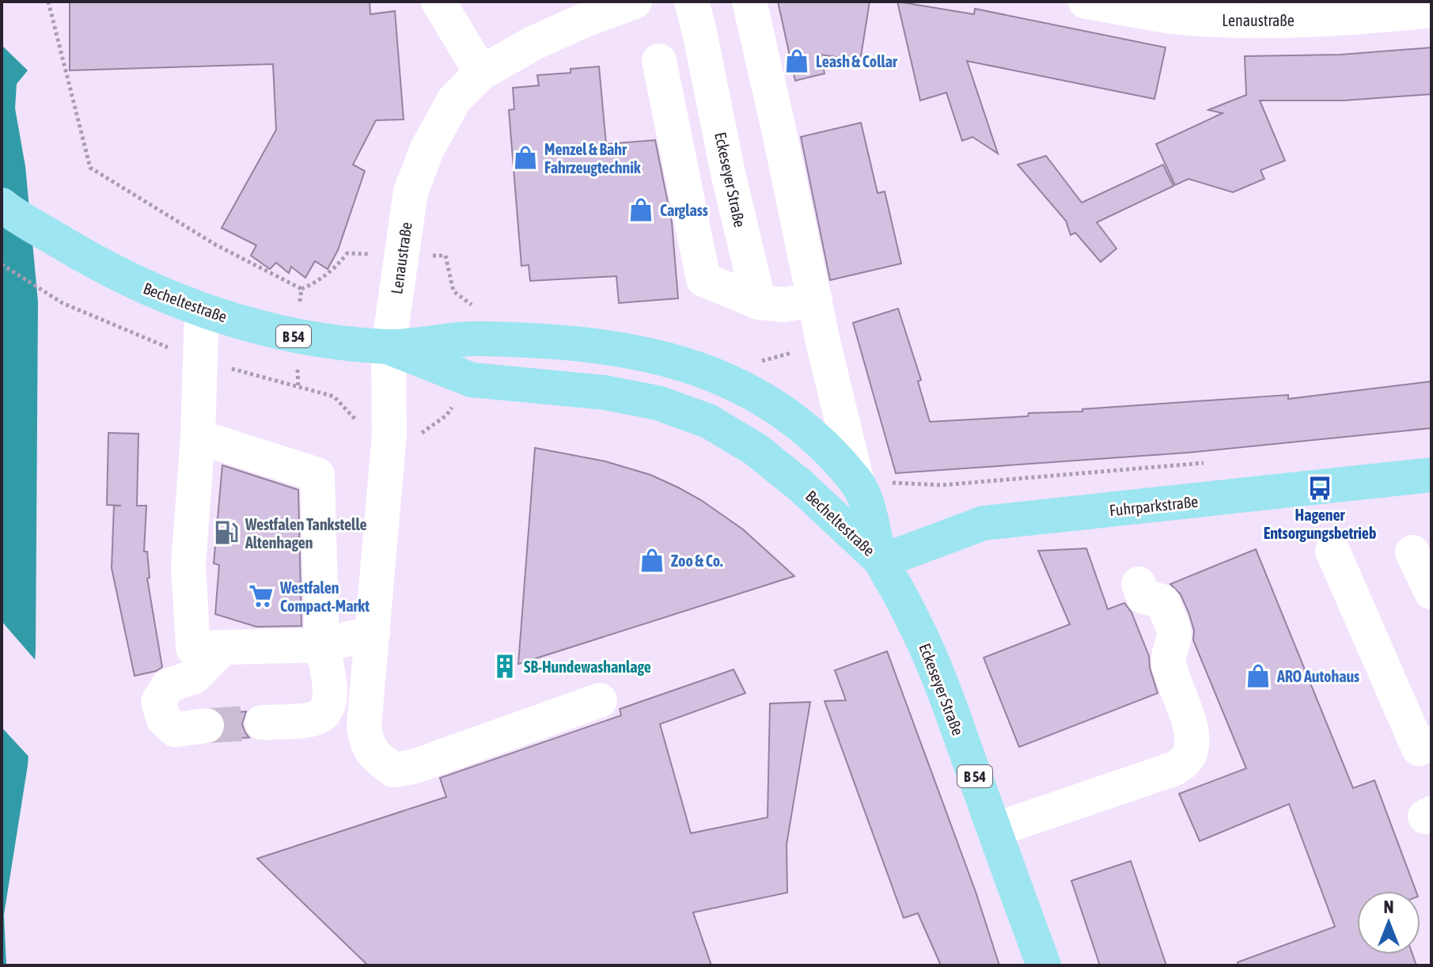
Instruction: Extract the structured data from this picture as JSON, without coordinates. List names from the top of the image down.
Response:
{
  "streets": {
    "main road": [
      "Eckeseyer Straße",
      "Becheltestraße",
      "B 54",
      "Fuhrparkstraße"
    ],
    "street": ["Lenaustraße"]
  },
  "crossings": [
    ["Lenaustraße", "Becheltestraße"],
    ["Eckeseyer Straße", "Becheltestraße"],
    ["Eckeseyer Straße", "Fuhrparkstraße"],
    ["Becheltestraße", "Fuhrparkstraße"]
  ],
  "places": {
    "shop": [
      "Leash & Collar",
      "Menzel & Bahr Fahrzeugtechnik",
      "Carglass",
      "Zoo & Co.",
      "ARO Autohaus"
    ],
    "bus stop": ["Hagener Entsorgungsbetrieb"],
    "fuel station": ["Westfalen Tankstelle Altenhagen"],
    "supermarket": ["Westfalen Compact-Markt"],
    "building": ["SB-Hundewashanlage"]
  },
  "north": "top"
}
